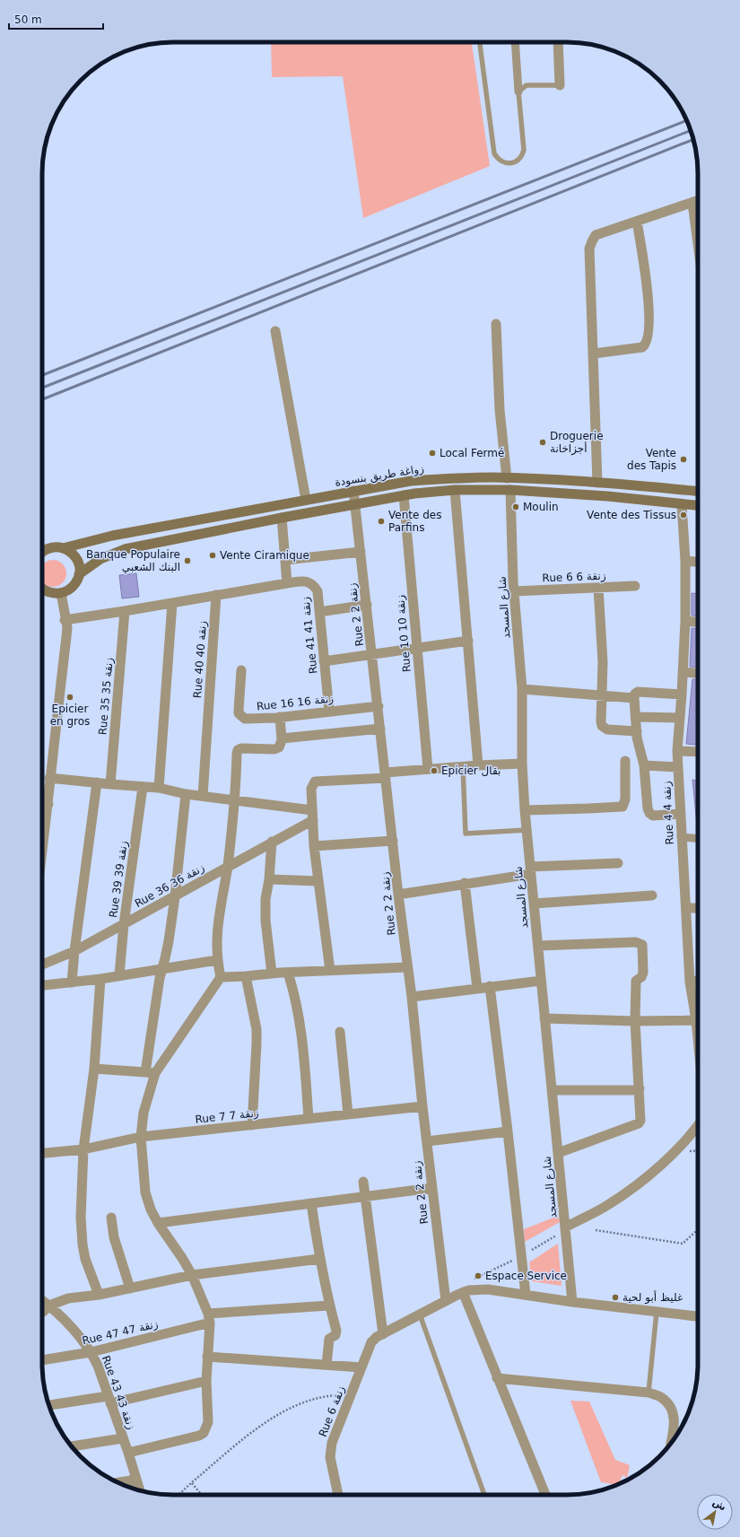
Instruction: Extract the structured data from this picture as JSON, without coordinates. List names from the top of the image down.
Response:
{
  "streets": {
    "main road": ["زواغة طريق بنسودة"],
    "street": [
      "Rue 6 زنقة 6",
      "شارع المسجد",
      "Rue 2 زنقة 2",
      "Rue 10 زنقة 10",
      "Rue 41 زنقة 41",
      "Rue 40 زنقة 40",
      "Rue 35 زنقة 35",
      "Rue 16 زنقة 16",
      "Rue 4 زنقة 4",
      "Rue 39 زنقة 39",
      "Rue 36 زنقة 36",
      "Rue 7 زنقة 7",
      "Rue 47 زنقة 47",
      "Rue 43 زنقة 43",
      "Rue 6 زنقة"
    ]
  },
  "crossings": [
    ["زواغة طريق بنسودة", "Rue 2 زنقة 2"],
    ["Rue 6 زنقة 6", "شارع المسجد"],
    ["Rue 2 زنقة 2", "Rue 16 زنقة 16"],
    ["Rue 2 زنقة 2", "Rue 7 زنقة 7"],
    ["Rue 41 زنقة 41", "Rue 16 زنقة 16"],
    ["Rue 39 زنقة 39", "Rue 36 زنقة 36"],
    ["Rue 47 زنقة 47", "Rue 43 زنقة 43"]
  ],
  "places": [
    "Droguerie أجزاخانة",
    "Local Fermé",
    "Vente des Tapis",
    "Moulin",
    "Vente des Tissus",
    "Vente des Parfins",
    "Vente Ciramique",
    "Banque Populaire البنك الشعبي",
    "Epicier en gros",
    "Epicier بقال",
    "Espace Service",
    "غليظ أبو لحية"
  ],
  "scale_bar": "50 m",
  "north": "top right"
}
